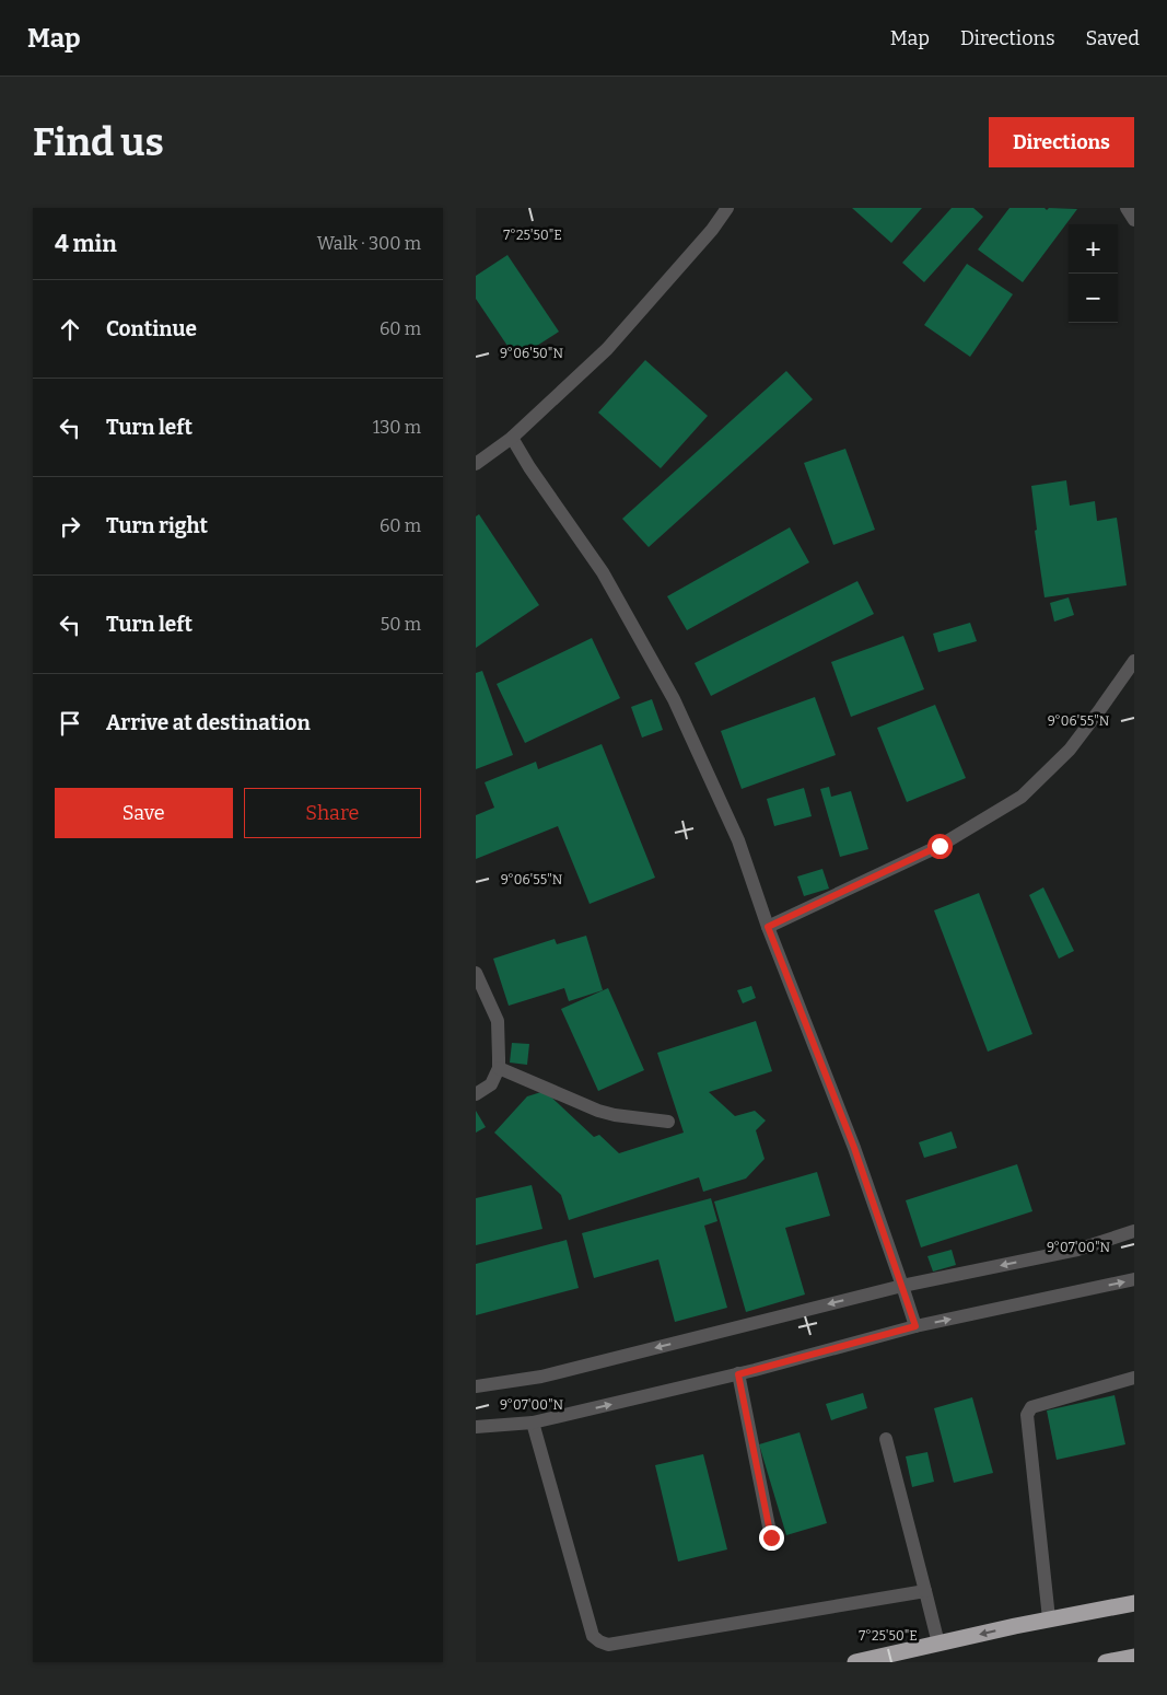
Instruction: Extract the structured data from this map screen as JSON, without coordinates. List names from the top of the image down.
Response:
{
  "page": {
    "header": "Map",
    "nav": ["Map", "Directions", "Saved"],
    "buttons": [
      "Directions",
      ["Save", "Share"]
    ],
    "title": "Find us",
    "heading": ["4 min", "Walk · 300 m"],
    "map_buttons": ["+", "−"],
    "list": [
      ["Continue", "60 m"],
      ["Turn left", "130 m"],
      ["Turn right", "60 m"],
      ["Turn left", "50 m"],
      "Arrive at destination"
    ]
  },
  "coordinates": [
    "7°25'50\"E",
    "9°06'50\"N",
    "9°06'55\"N",
    "9°07'00\"N"
  ]
}
